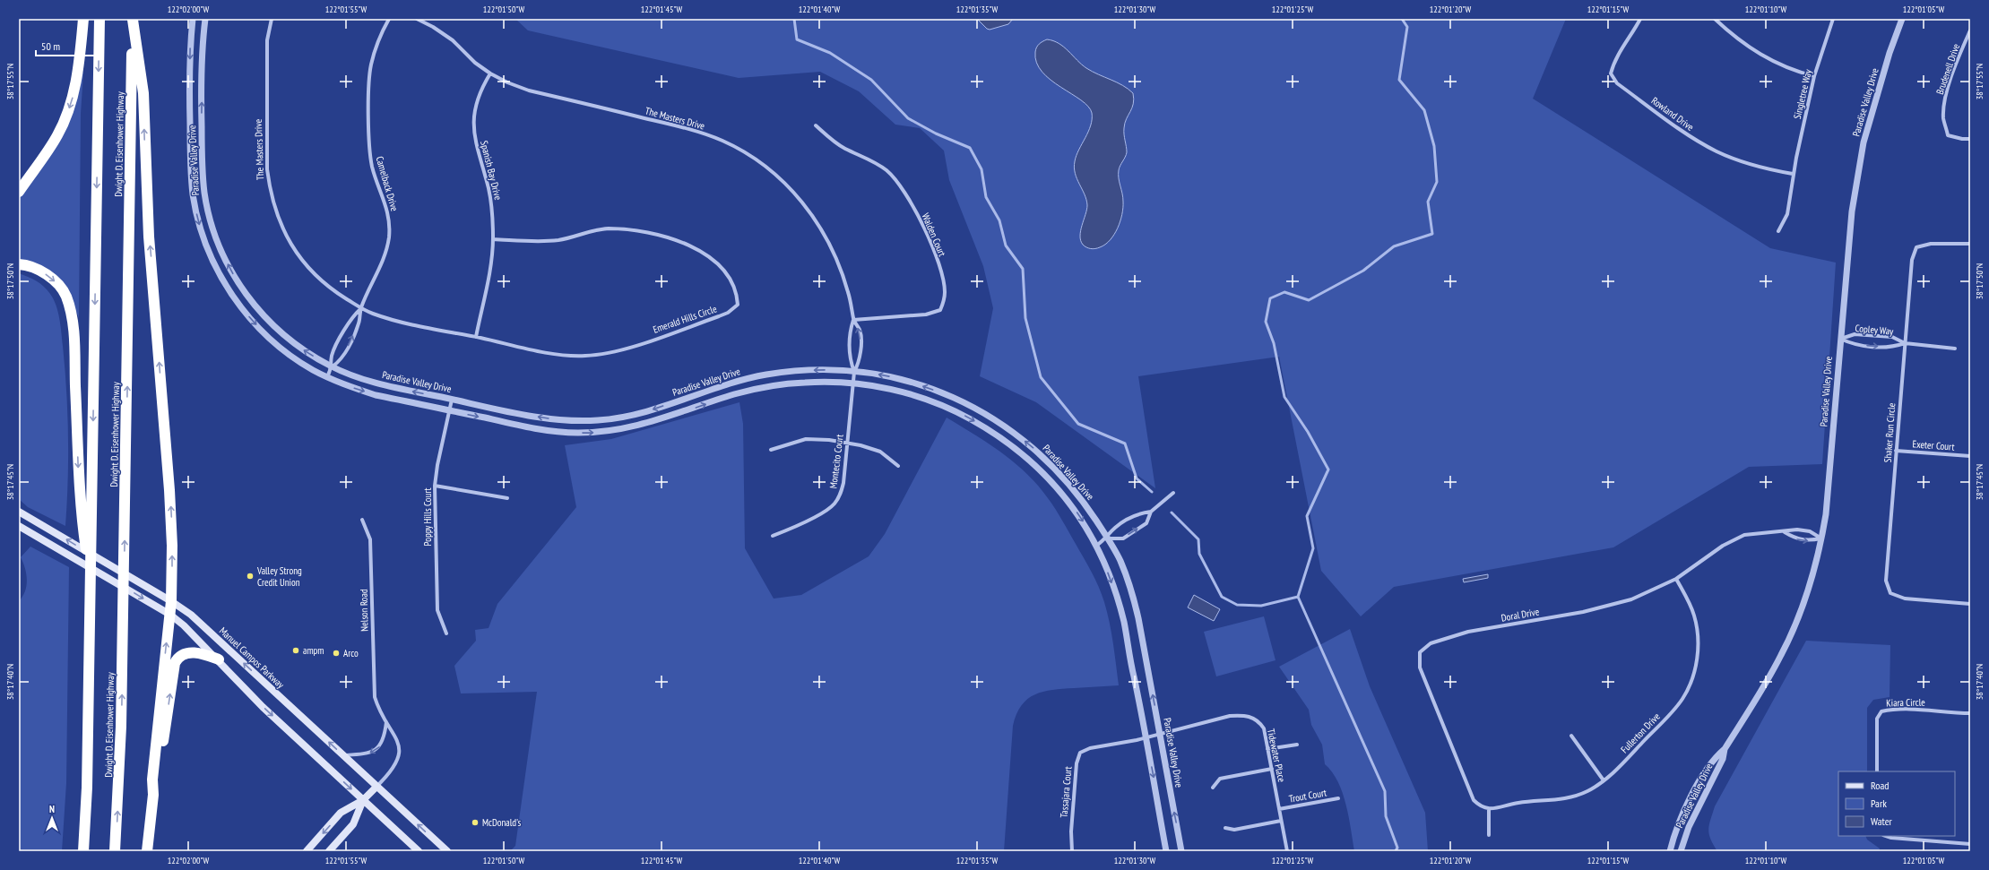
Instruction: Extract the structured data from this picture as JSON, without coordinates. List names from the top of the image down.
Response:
{
  "streets": {
    "highway": ["Dwight D. Eisenhower Highway"],
    "main road": ["Manuel Campos Parkway"],
    "street": [
      "Brudenell Drive",
      "Singletree Way",
      "Paradise Valley Drive",
      "Rowland Drive",
      "The Masters Drive",
      "Spanish Bay Drive",
      "Camelback Drive",
      "Walden Court",
      "Emerald Hills Circle",
      "Copley Way",
      "Shaker Run Circle",
      "Exeter Court",
      "Montecito Court",
      "Poppy Hills Court",
      "Nelson Road",
      "Doral Drive",
      "Kiara Circle",
      "Fullerton Drive",
      "Tidewater Place",
      "Tassajara Court",
      "Trout Court"
    ]
  },
  "crossings": [
    ["Singletree Way", "Rowland Drive"],
    ["Paradise Valley Drive", "The Masters Drive"],
    ["Paradise Valley Drive", "Camelback Drive"],
    ["Paradise Valley Drive", "Copley Way"],
    ["Paradise Valley Drive", "Montecito Court"],
    ["Paradise Valley Drive", "Poppy Hills Court"],
    ["Paradise Valley Drive", "Doral Drive"],
    ["Paradise Valley Drive", "Tidewater Place"],
    ["Paradise Valley Drive", "Tassajara Court"],
    ["The Masters Drive", "Spanish Bay Drive"],
    ["The Masters Drive", "Camelback Drive"],
    ["The Masters Drive", "Walden Court"],
    ["The Masters Drive", "Emerald Hills Circle"],
    ["The Masters Drive", "Montecito Court"],
    ["Spanish Bay Drive", "Emerald Hills Circle"],
    ["Camelback Drive", "Emerald Hills Circle"],
    ["Copley Way", "Shaker Run Circle"],
    ["Shaker Run Circle", "Exeter Court"],
    ["Nelson Road", "Manuel Campos Parkway"],
    ["Doral Drive", "Fullerton Drive"],
    ["Tidewater Place", "Tassajara Court"],
    ["Tidewater Place", "Trout Court"]
  ],
  "places": [
    "Valley Strong Credit Union",
    "ampm",
    "Arco",
    "McDonald's"
  ],
  "legend": ["Road", "Park", "Water"],
  "scale_bar": "50 m",
  "north": "top",
  "coordinates": [
    "122°02'00\"W",
    "122°01'55\"W",
    "122°01'50\"W",
    "122°01'45\"W",
    "122°01'40\"W",
    "122°01'35\"W",
    "122°01'30\"W",
    "122°01'25\"W",
    "122°01'20\"W",
    "122°01'15\"W",
    "122°01'10\"W",
    "122°01'05\"W",
    "38°17'55\"N",
    "38°17'50\"N",
    "38°17'45\"N",
    "38°17'40\"N"
  ]
}
